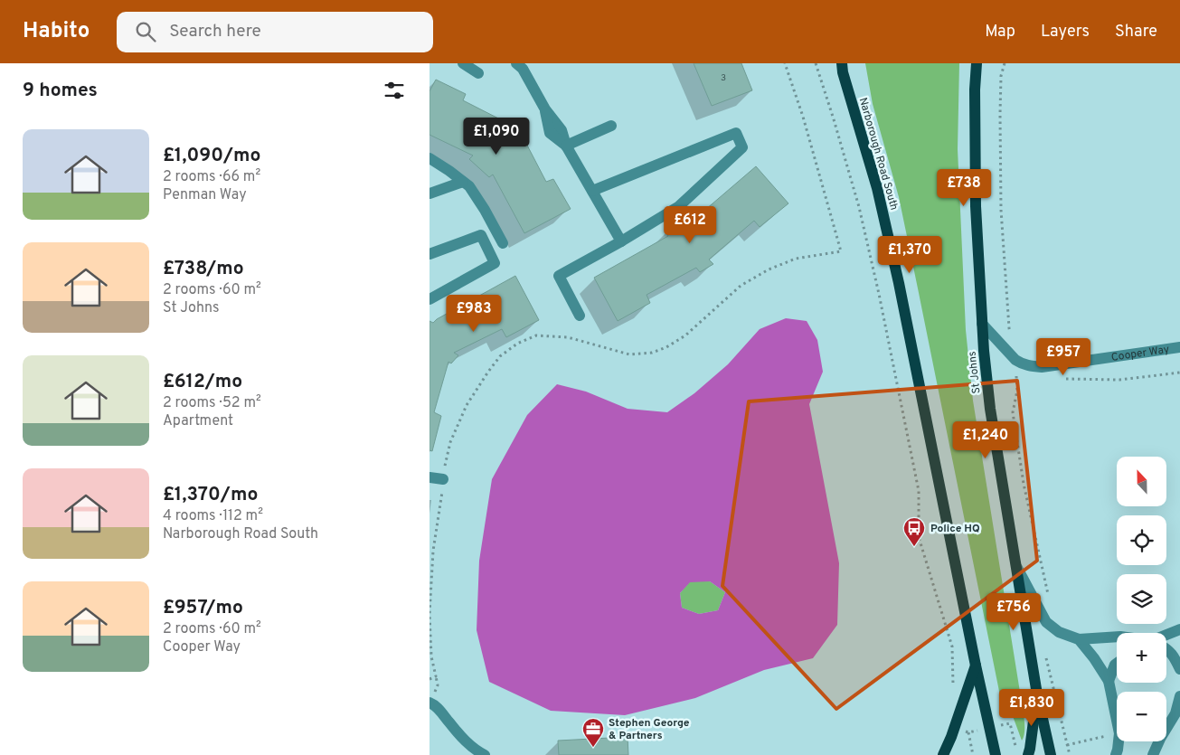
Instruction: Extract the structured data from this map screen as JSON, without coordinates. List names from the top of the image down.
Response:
{
  "streets": {
    "main road": ["Narborough Road South", "St Johns"],
    "street": ["Cooper Way"]
  },
  "crossings": [
    ["Cooper Way", "St Johns"]
  ],
  "places": {
    "bus stop": ["Police HQ"],
    "office": ["Stephen George & Partners"]
  },
  "house_numbers": ["3"],
  "north": "top",
  "page": {
    "header": "Habito",
    "search": "Search here",
    "nav": ["Map", "Layers", "Share"],
    "heading": "9 homes",
    "list": [
      {
        "name": "£1,090/mo",
        "note": "2 rooms · 66 m² · Penman Way"
      },
      {
        "name": "£738/mo",
        "note": "2 rooms · 60 m² · St Johns"
      },
      {
        "name": "£612/mo",
        "note": "2 rooms · 52 m² · Apartment"
      },
      {
        "name": "£1,370/mo",
        "note": "4 rooms · 112 m² · Narborough Road South"
      },
      {
        "name": "£957/mo",
        "note": "2 rooms · 60 m² · Cooper Way"
      }
    ],
    "price": [
      "£1,090",
      "£738",
      "£612",
      "£1,370",
      "£983",
      "£957",
      "£1,240",
      "£756",
      "£1,830"
    ],
    "map_buttons": ["+", "−"]
  }
}
